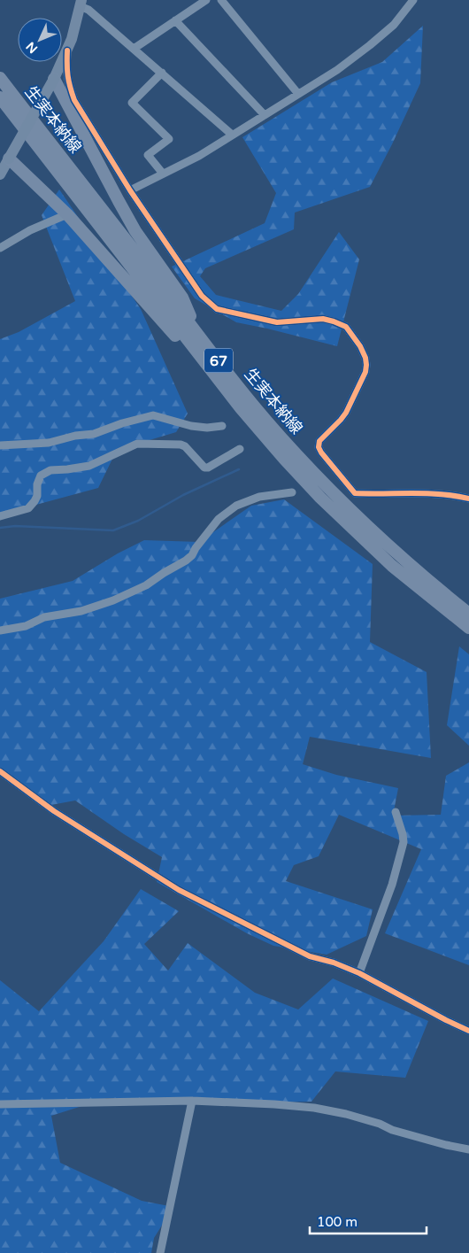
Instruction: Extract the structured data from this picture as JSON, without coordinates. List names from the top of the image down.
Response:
{
  "streets": {
    "main road": ["生実本納線", "67"]
  },
  "crossings": [
    ["生実本納線", "67"]
  ],
  "scale_bar": "100 m",
  "north": "bottom left"
}
